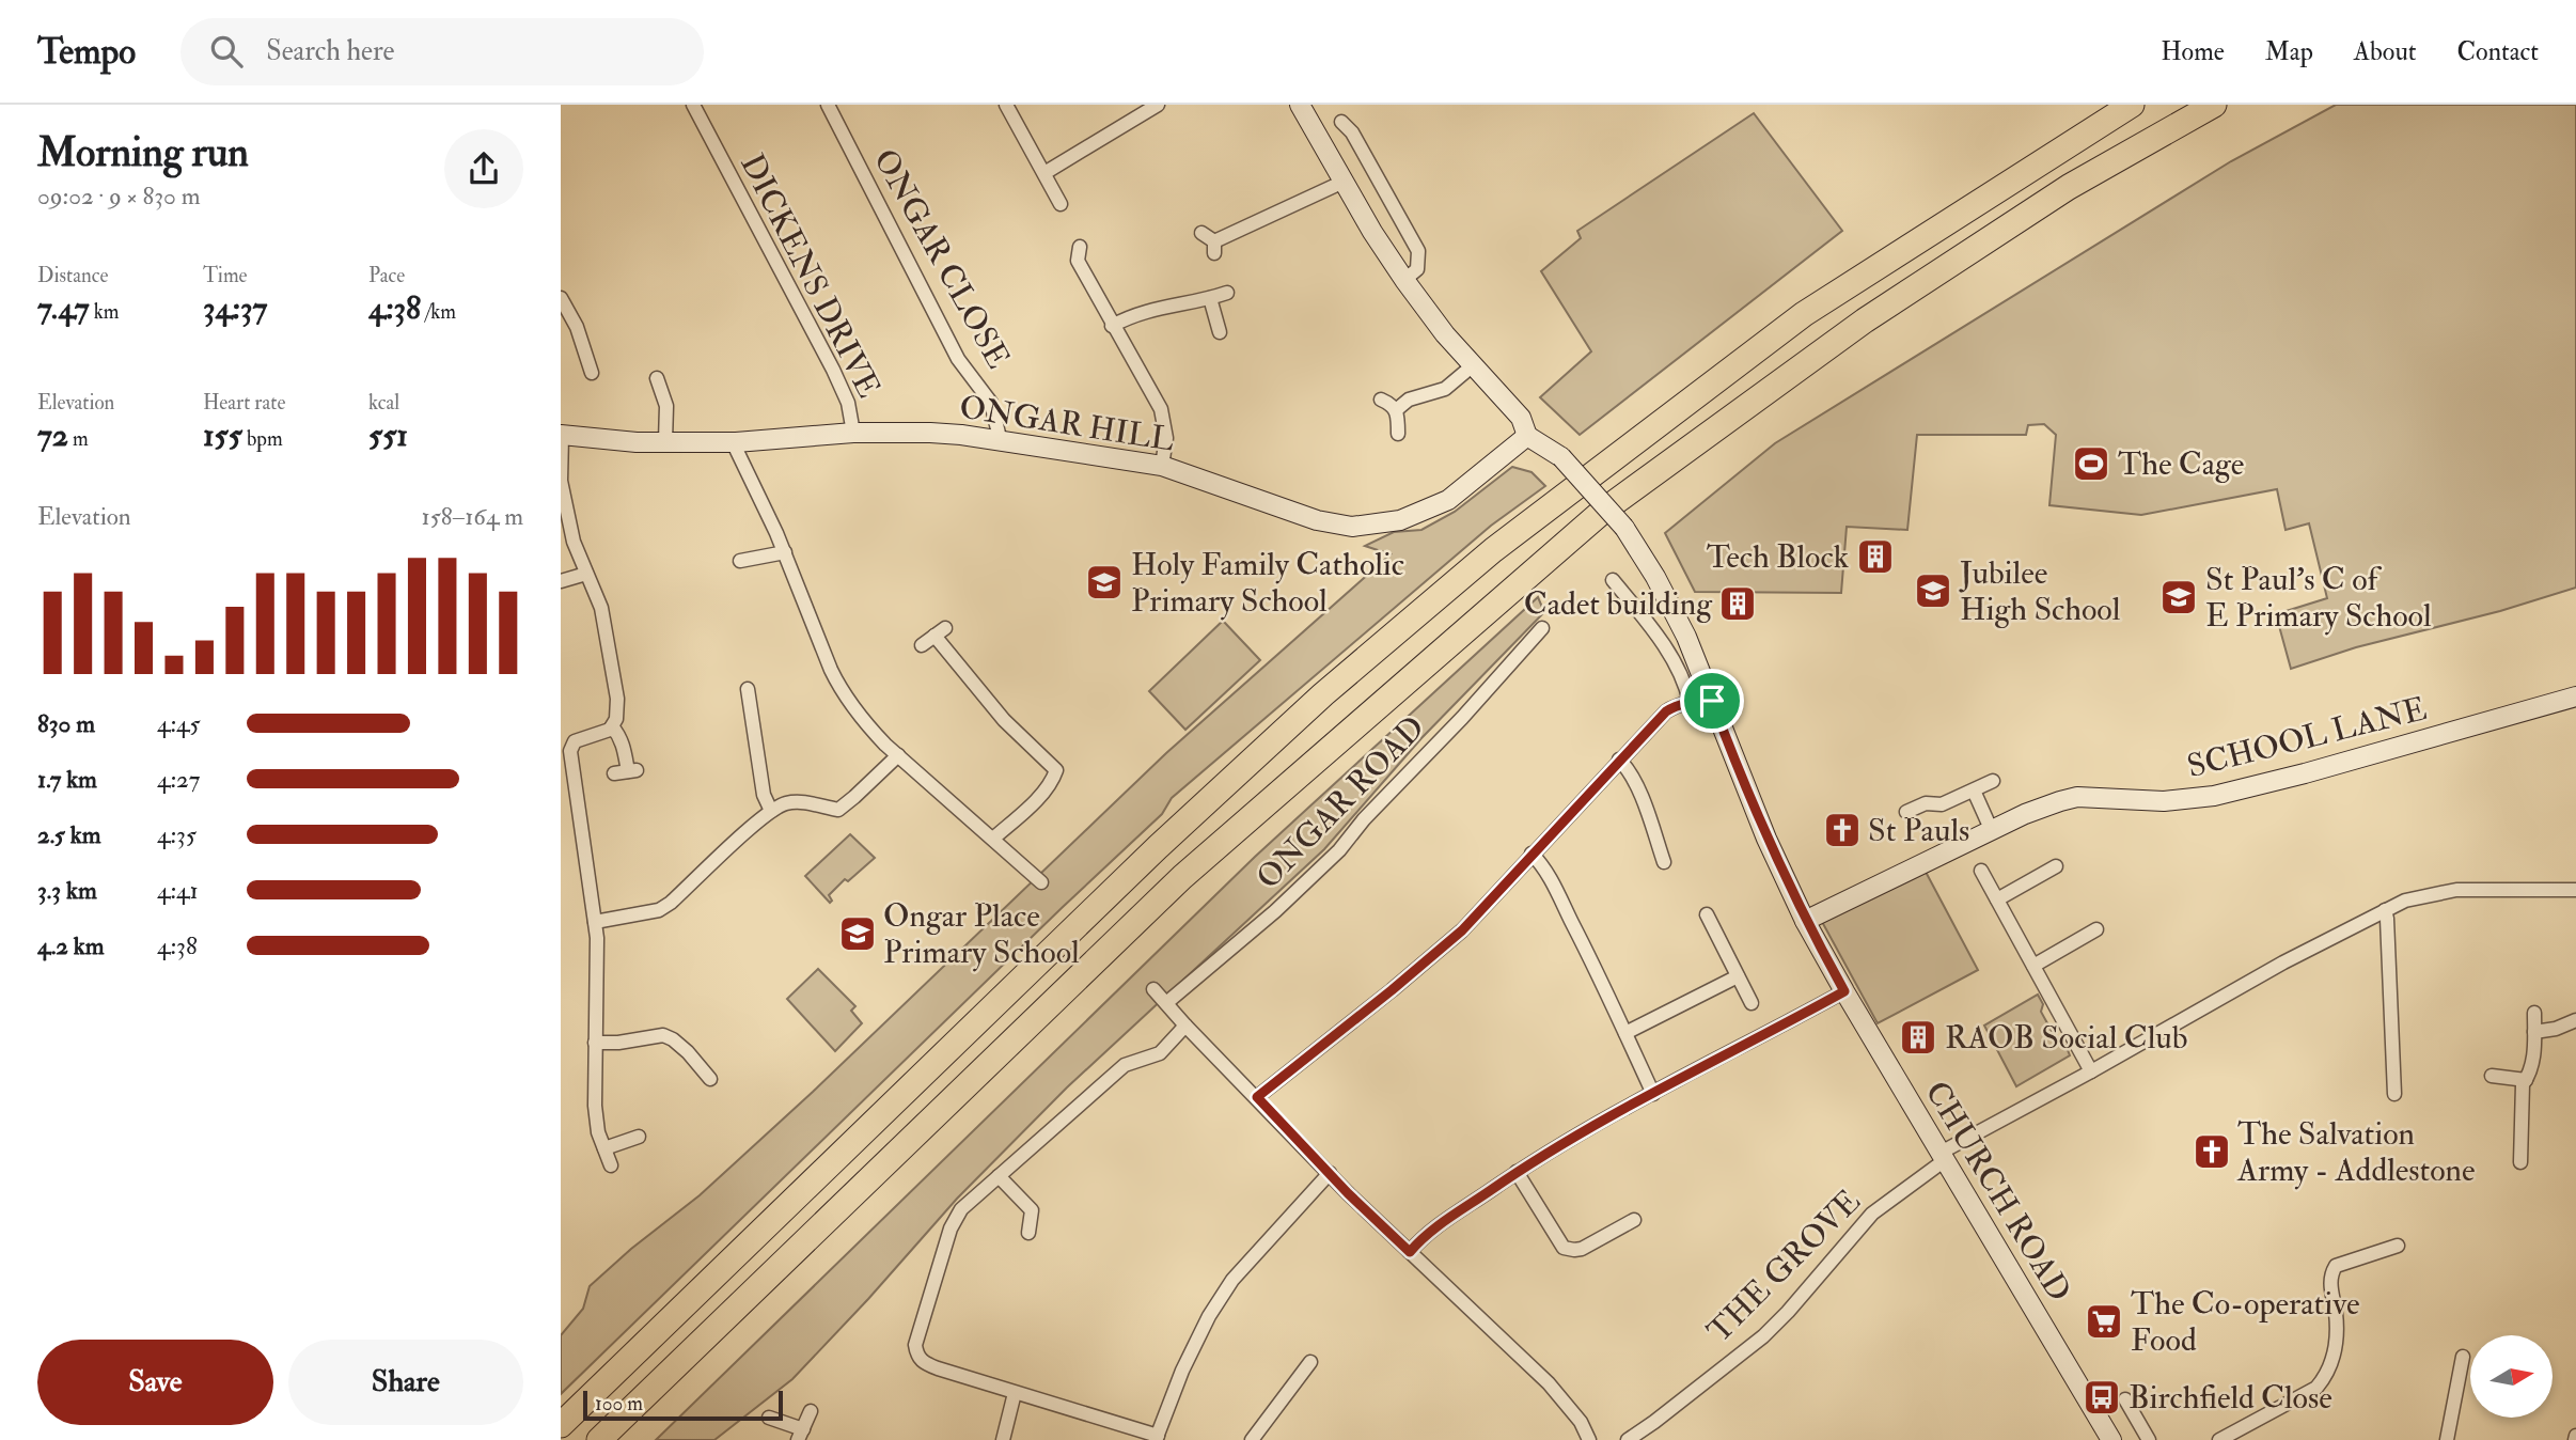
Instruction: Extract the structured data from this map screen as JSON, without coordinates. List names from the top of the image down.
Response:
{
  "streets": {
    "street": [
      "ONGAR CLOSE",
      "DICKENS DRIVE",
      "ONGAR HILL",
      "SCHOOL LANE",
      "ONGAR ROAD",
      "CHURCH ROAD",
      "THE GROVE"
    ]
  },
  "crossings": [
    ["ONGAR CLOSE", "ONGAR HILL"],
    ["DICKENS DRIVE", "ONGAR HILL"],
    ["ONGAR HILL", "CHURCH ROAD"],
    ["SCHOOL LANE", "CHURCH ROAD"],
    ["CHURCH ROAD", "THE GROVE"]
  ],
  "places": {
    "sports": ["The Cage"],
    "building": ["Tech Block", "Cadet building", "RAOB Social Club"],
    "school or university": [
      "Holy Family Catholic Primary School",
      "Jubilee High School",
      "St Paul's C of E Primary School",
      "Ongar Place Primary School"
    ],
    "church": ["St Pauls", "The Salvation Army - Addlestone"],
    "supermarket": ["The Co-operative Food"],
    "bus stop": ["Birchfield Close"]
  },
  "scale_bar": "100 m",
  "north": "right",
  "page": {
    "header": "Tempo",
    "search": "Search here",
    "nav": [
      "Home",
      "Map",
      "About",
      "Contact"
    ],
    "heading": ["Morning run", "09:02 · 9 × 830 m"],
    "stats": [
      ["Distance", "7.47 km"],
      ["Time", "34:37"],
      ["Pace", "4:38 /km"],
      ["Elevation", "72 m"],
      ["Heart rate", "155 bpm"],
      ["kcal", "551"]
    ],
    "chart": ["Elevation", "158–164 m"],
    "list": [
      {
        "name": "830 m",
        "note": "4:45"
      },
      {
        "name": "1.7 km",
        "note": "4:27"
      },
      {
        "name": "2.5 km",
        "note": "4:35"
      },
      {
        "name": "3.3 km",
        "note": "4:41"
      },
      {
        "name": "4.2 km",
        "note": "4:38"
      }
    ],
    "buttons": ["Save", "Share"],
    "scale": "100 m"
  }
}
